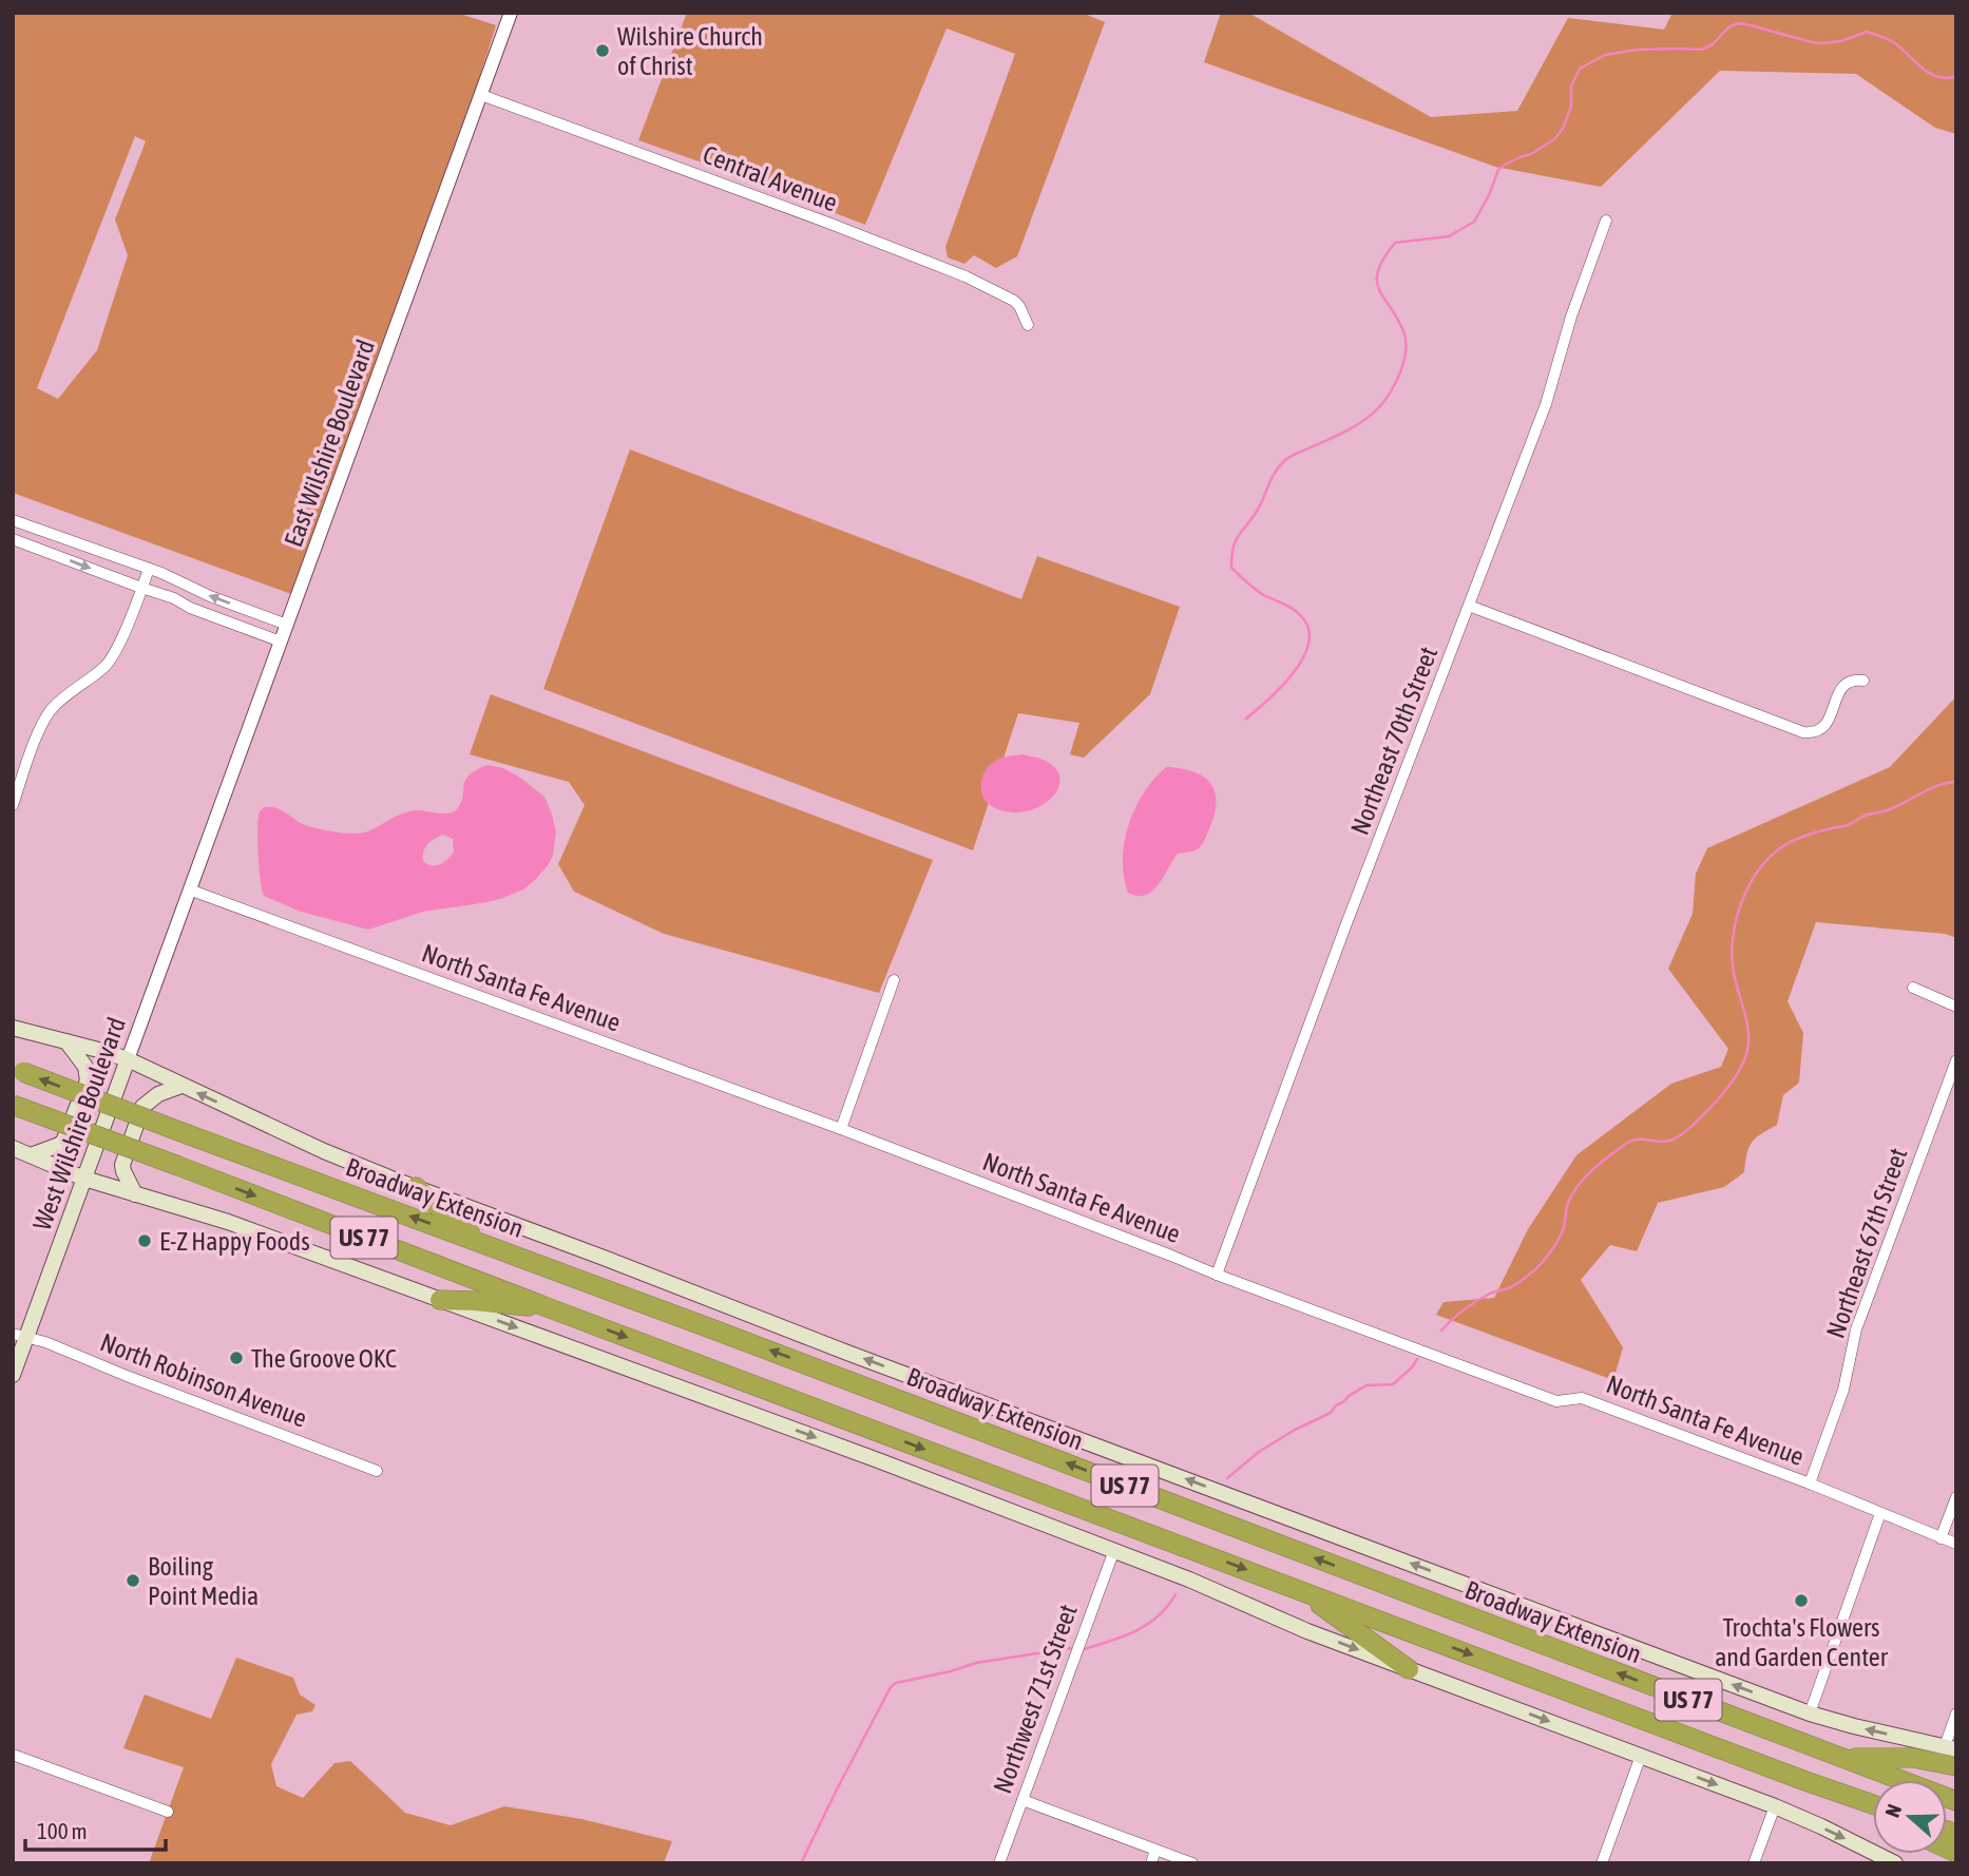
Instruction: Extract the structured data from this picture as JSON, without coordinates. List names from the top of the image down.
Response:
{
  "streets": {
    "highway": ["Broadway Extension", "US 77"],
    "main road": ["West Wilshire Boulevard"],
    "street": [
      "Central Avenue",
      "East Wilshire Boulevard",
      "Northeast 70th Street",
      "North Santa Fe Avenue",
      "Northeast 67th Street",
      "North Robinson Avenue",
      "Northwest 71st Street"
    ]
  },
  "crossings": [
    ["Central Avenue", "East Wilshire Boulevard"],
    ["East Wilshire Boulevard", "North Santa Fe Avenue"],
    ["East Wilshire Boulevard", "West Wilshire Boulevard"],
    ["Northeast 70th Street", "North Santa Fe Avenue"],
    ["North Santa Fe Avenue", "West Wilshire Boulevard"],
    ["North Santa Fe Avenue", "Northeast 67th Street"],
    ["West Wilshire Boulevard", "Broadway Extension"],
    ["West Wilshire Boulevard", "North Robinson Avenue"]
  ],
  "places": [
    "Wilshire Church of Christ",
    "E-Z Happy Foods",
    "The Groove OKC",
    "Boiling Point Media",
    "Trochta's Flowers and Garden Center"
  ],
  "scale_bar": "100 m",
  "north": "left"
}
